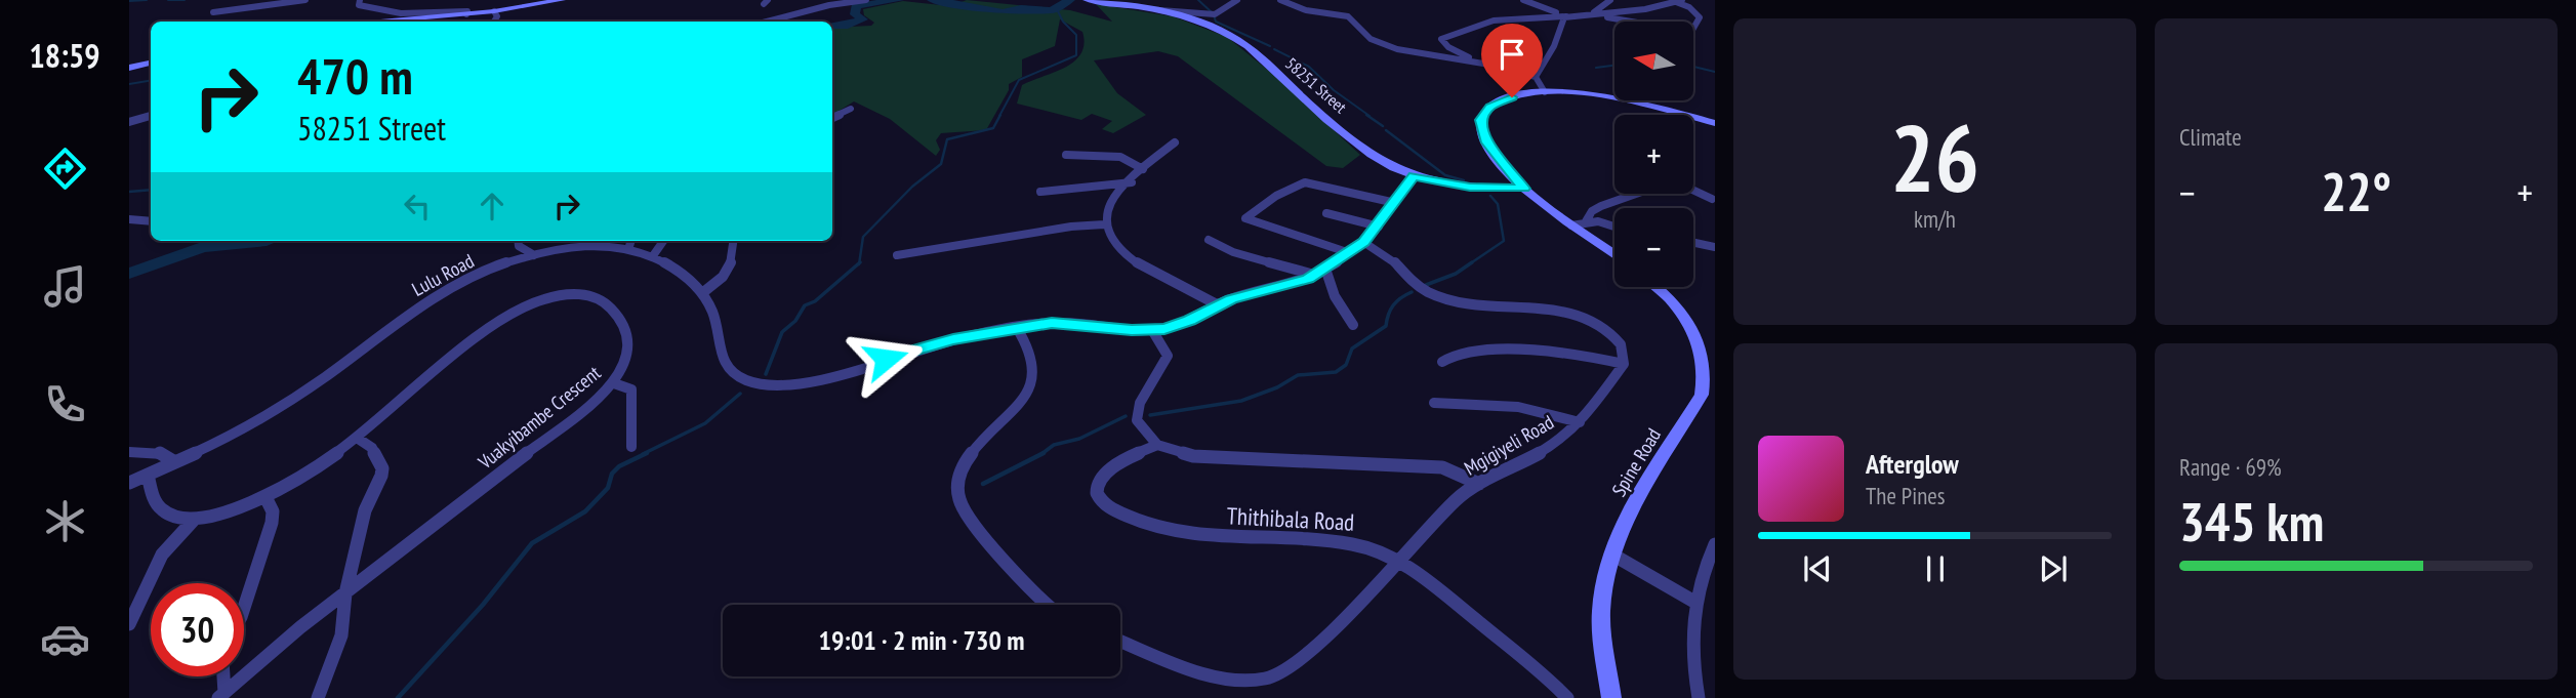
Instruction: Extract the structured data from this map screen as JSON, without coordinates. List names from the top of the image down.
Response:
{
  "streets": {
    "street": [
      "58251 Street",
      "Lulu Road",
      "Vuakyibambe Crescent",
      "Mgigiyeli Road",
      "Spine Road",
      "Thithibala Road"
    ]
  },
  "crossings": [
    ["58251 Street", "Lulu Road"],
    ["Mgigiyeli Road", "Thithibala Road"]
  ],
  "north": "left",
  "page": {
    "tabs": "18:59",
    "tile": [
      ["26", "km/h"],
      "Climate",
      ["Range · 69%", "345 km"]
    ],
    "map_buttons": ["+", "−"],
    "turn": ["470 m", "58251 Street"],
    "heat": ["−", "22°", "+"],
    "song": ["Afterglow", "The Pines"],
    "limit": "30",
    "trip": "19:01 · 2 min · 730 m"
  }
}
